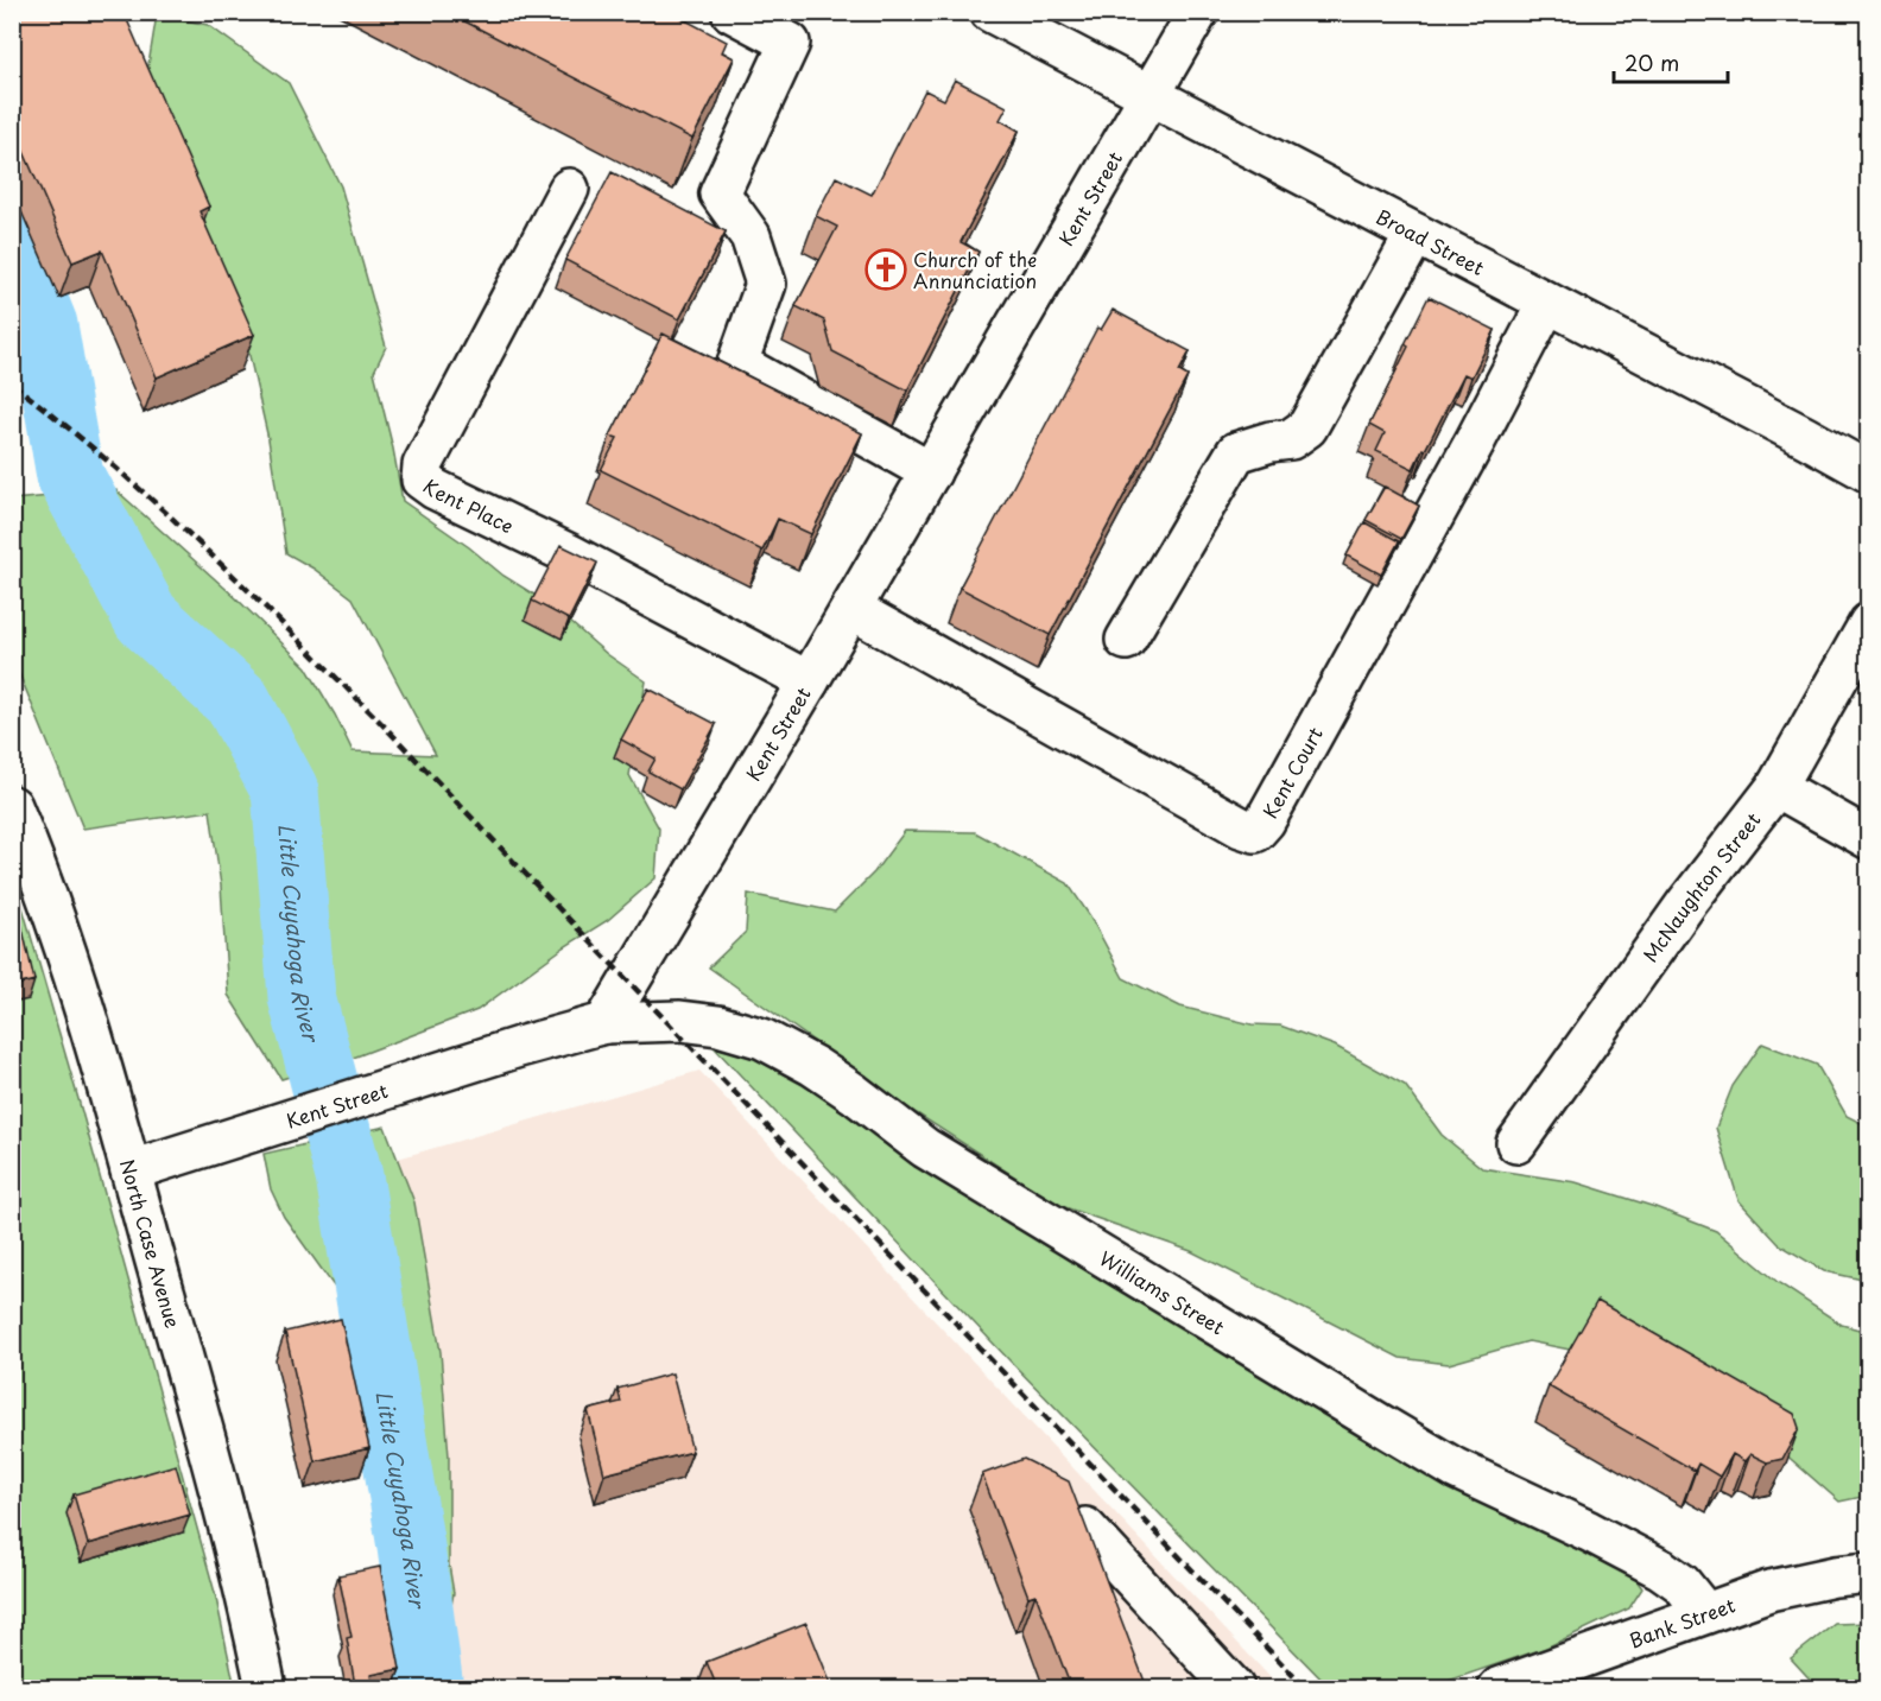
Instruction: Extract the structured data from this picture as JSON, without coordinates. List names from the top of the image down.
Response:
{
  "streets": {
    "street": [
      "Kent Street",
      "Broad Street",
      "Kent Place",
      "Kent Court",
      "McNaughton Street",
      "North Case Avenue",
      "Williams Street",
      "Bank Street"
    ]
  },
  "crossings": [
    ["Kent Street", "Broad Street"],
    ["Kent Street", "Kent Place"],
    ["Kent Street", "Kent Court"],
    ["Kent Street", "North Case Avenue"],
    ["Kent Street", "Williams Street"],
    ["Broad Street", "Kent Court"],
    ["Williams Street", "Bank Street"]
  ],
  "water": ["Little Cuyahoga River"],
  "places": {
    "church": ["Church of the Annunciation"]
  },
  "scale_bar": "20 m"
}
